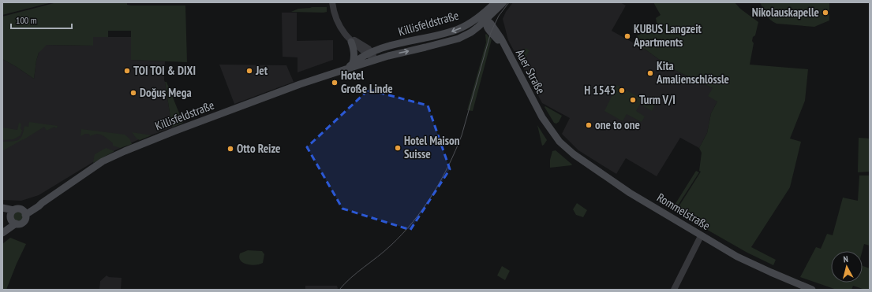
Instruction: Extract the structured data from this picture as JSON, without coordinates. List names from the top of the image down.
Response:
{
  "streets": {
    "main road": ["Killisfeldstraße", "Auer Straße", "Rommelstraße"]
  },
  "crossings": [
    ["Killisfeldstraße", "Auer Straße"],
    ["Auer Straße", "Rommelstraße"]
  ],
  "places": [
    "Nikolauskapelle",
    "KUBUS Langzeit Apartments",
    "TOI TOI & DIXI",
    "Jet",
    "Kita Amalienschlössle",
    "Hotel Große Linde",
    "H 1543",
    "Doğuş Mega",
    "Turm V/I",
    "one to one",
    "Hotel Maison Suisse",
    "Otto Reize"
  ],
  "scale_bar": "100 m",
  "north": "top"
}
